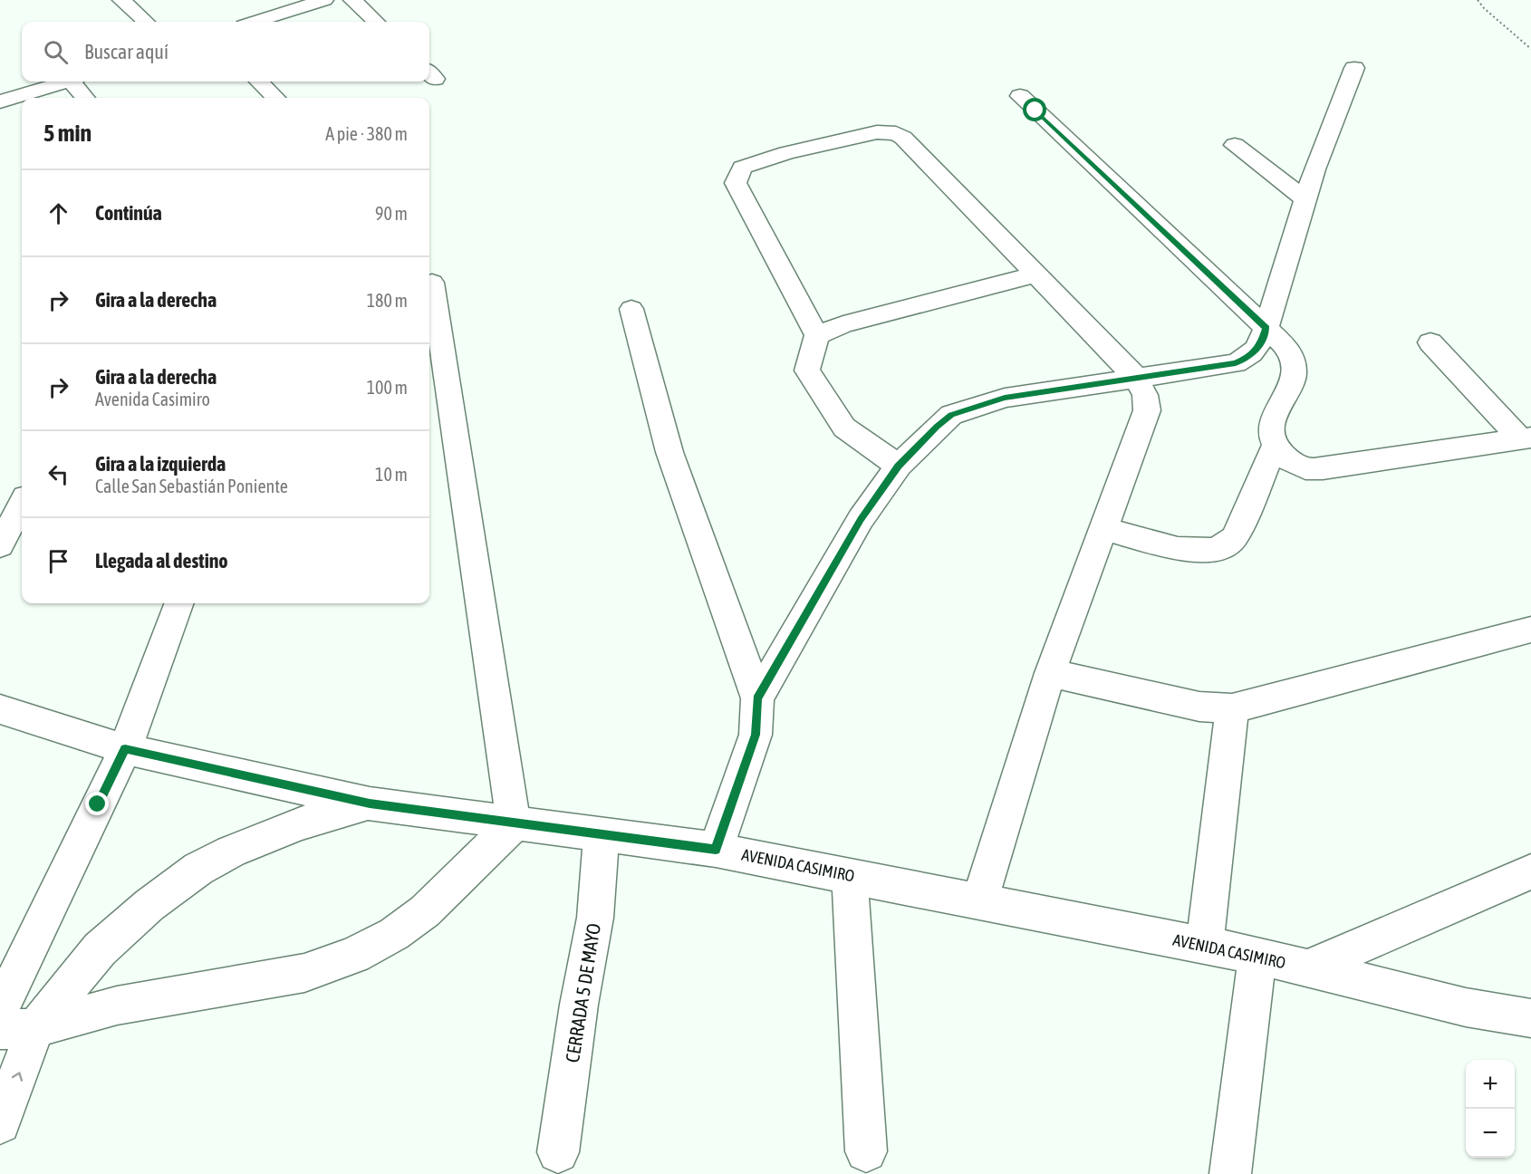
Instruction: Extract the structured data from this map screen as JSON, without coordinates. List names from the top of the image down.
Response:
{
  "streets": {
    "street": ["AVENIDA CASIMIRO", "CERRADA 5 DE MAYO"]
  },
  "crossings": [
    ["AVENIDA CASIMIRO", "CERRADA 5 DE MAYO"]
  ],
  "page": {
    "search": "Buscar aquí",
    "heading": ["5 min", "A pie · 380 m"],
    "list": [
      ["Continúa", "90 m"],
      ["Gira a la derecha", "180 m"],
      ["Gira a la derecha", "Avenida Casimiro", "100 m"],
      ["Gira a la izquierda", "Calle San Sebastián Poniente", "10 m"],
      "Llegada al destino"
    ],
    "map_buttons": ["+", "−"]
  }
}
